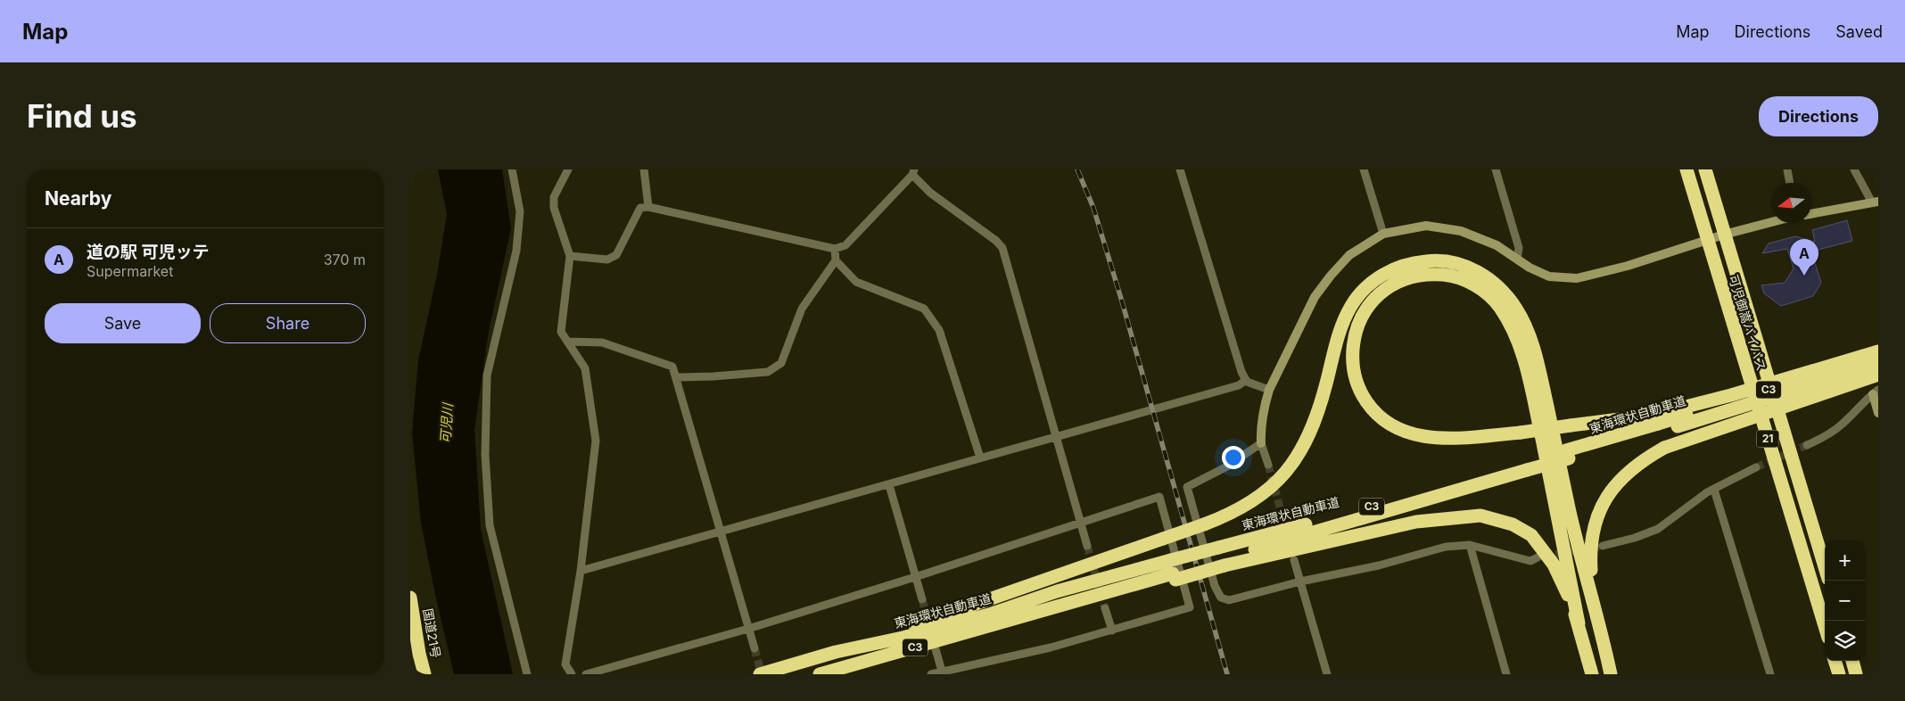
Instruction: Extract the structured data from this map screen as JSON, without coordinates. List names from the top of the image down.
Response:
{
  "streets": {
    "highway": [
      "可児御嵩バイパス",
      "C3",
      "東海環状自動車道",
      "21",
      "国道21号"
    ]
  },
  "water": ["可児川"],
  "north": "left",
  "page": {
    "header": "Map",
    "nav": ["Map", "Directions", "Saved"],
    "buttons": [
      "Directions",
      ["Save", "Share"]
    ],
    "title": "Find us",
    "heading": "Nearby",
    "list": [
      {
        "mark": "A",
        "name": "道の駅 可児ッテ",
        "note": "Supermarket",
        "value": "370 m"
      }
    ],
    "pins": "A",
    "map_buttons": ["+", "−"]
  }
}
